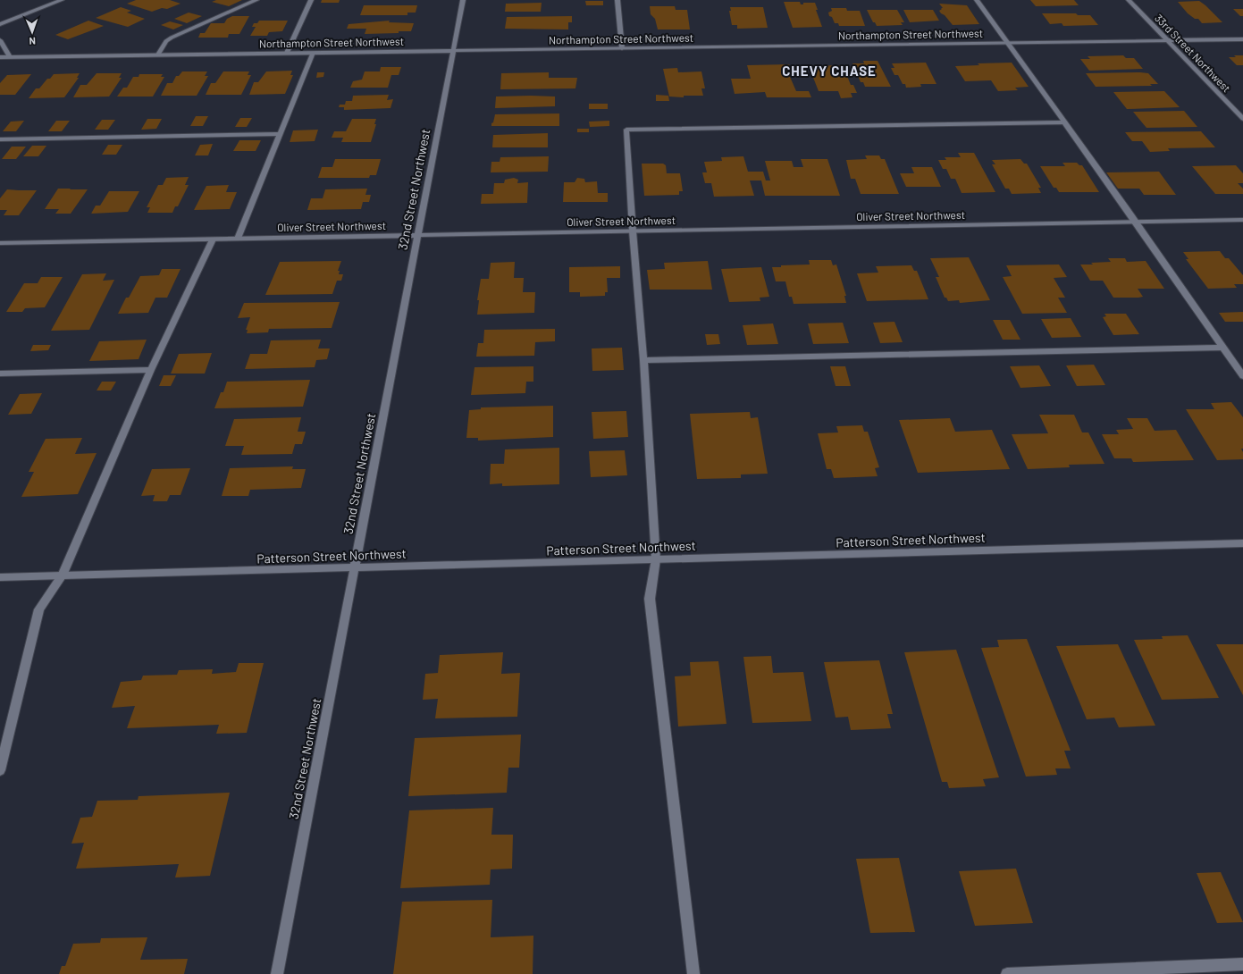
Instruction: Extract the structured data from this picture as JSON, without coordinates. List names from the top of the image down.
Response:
{
  "streets": {
    "street": [
      "Northampton Street Northwest",
      "33rd Street Northwest",
      "32nd Street Northwest",
      "Oliver Street Northwest",
      "Patterson Street Northwest"
    ]
  },
  "crossings": [
    ["Northampton Street Northwest", "33rd Street Northwest"],
    ["Northampton Street Northwest", "32nd Street Northwest"],
    ["32nd Street Northwest", "Oliver Street Northwest"],
    ["32nd Street Northwest", "Patterson Street Northwest"]
  ],
  "districts": ["CHEVY CHASE"],
  "north": "bottom"
}
